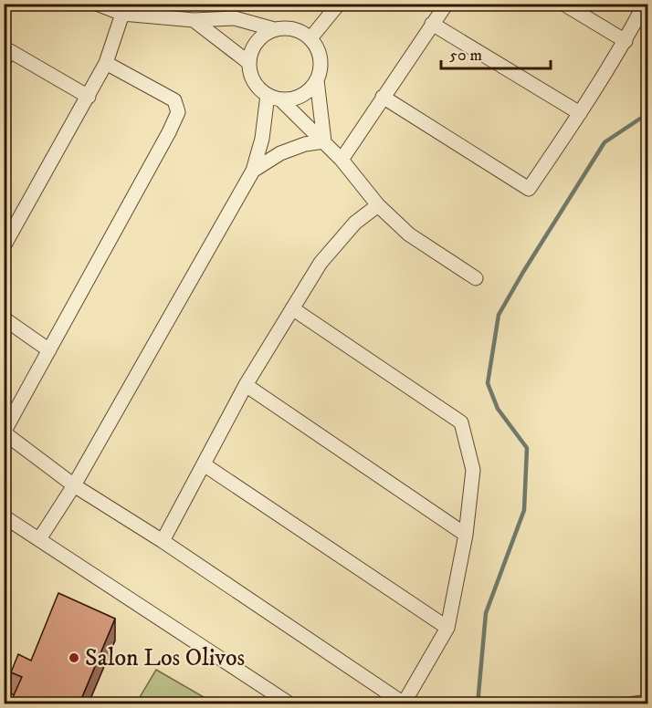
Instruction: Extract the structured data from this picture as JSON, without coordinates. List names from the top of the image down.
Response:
{
  "places": ["Salon Los Olivos"],
  "scale_bar": "50 m"
}
